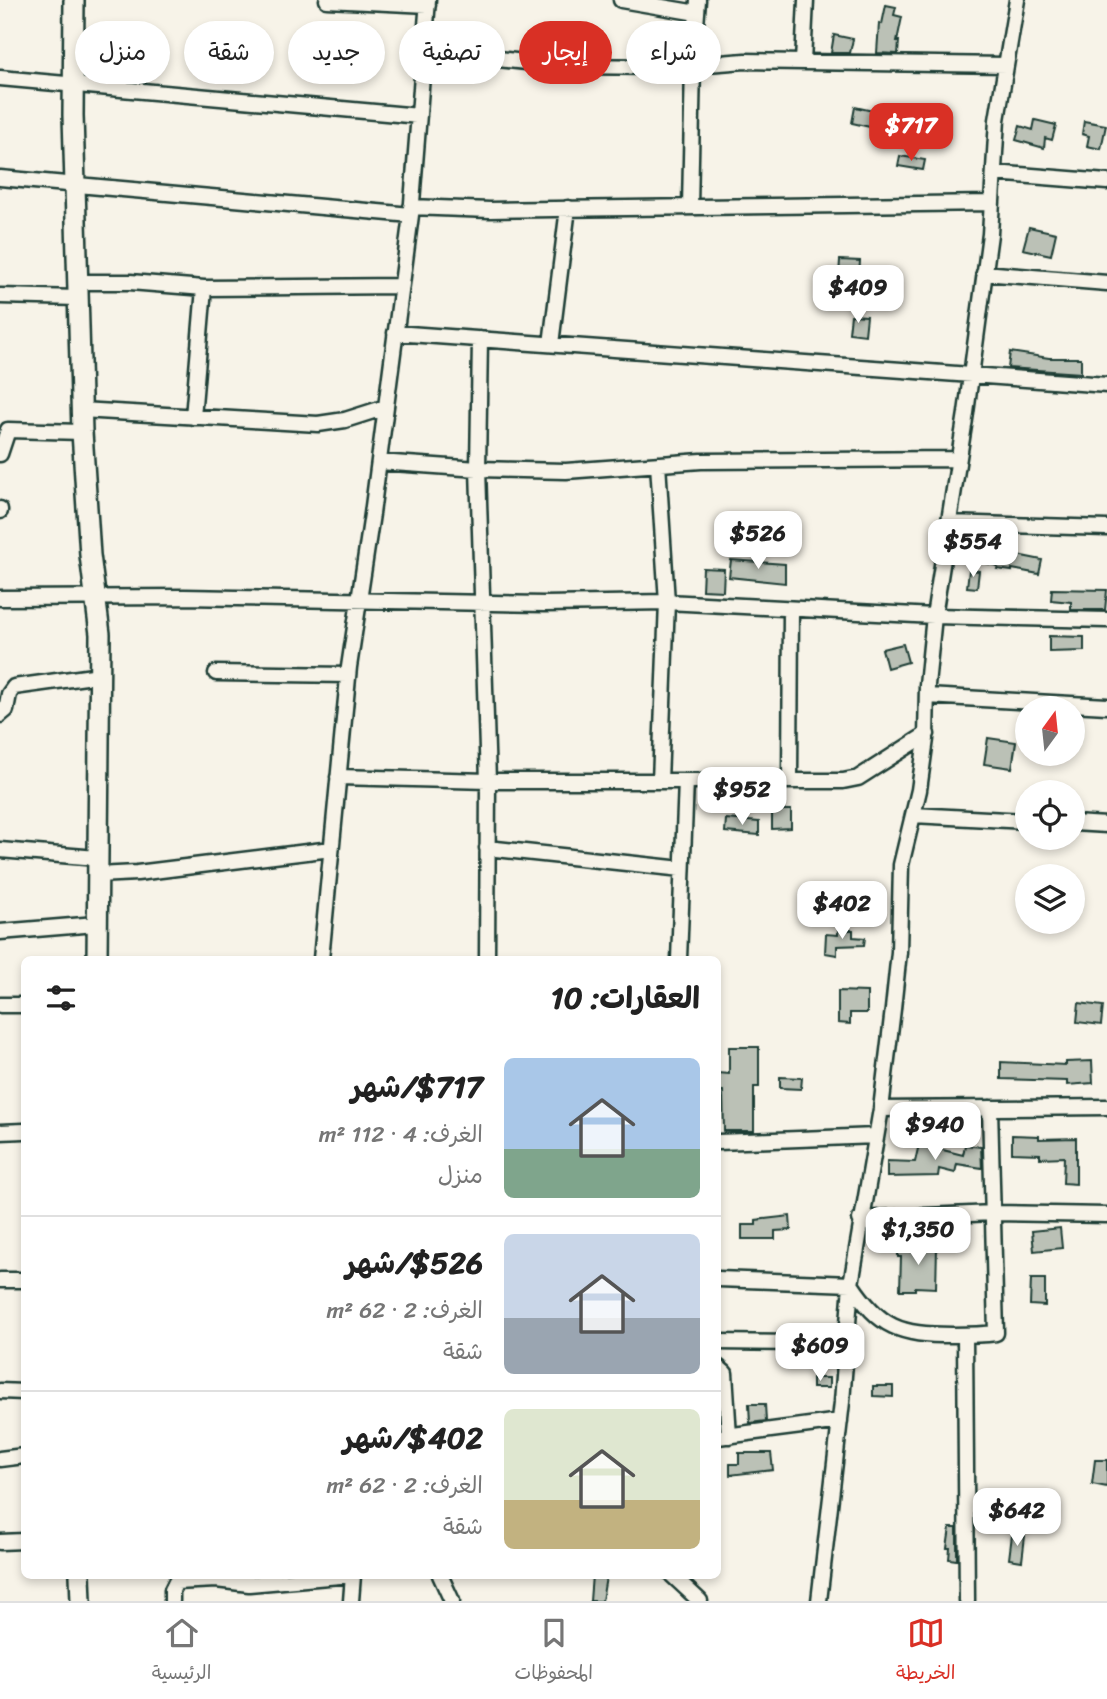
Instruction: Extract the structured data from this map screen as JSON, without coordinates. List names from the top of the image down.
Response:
{
  "north": "top",
  "page": {
    "chip": [
      "شراء",
      "إيجار",
      "تصفية",
      "جديد",
      "شقة",
      "منزل"
    ],
    "price": [
      "$717",
      "$409",
      "$526",
      "$554",
      "$952",
      "$402",
      "$940",
      "$1,350",
      "$609",
      "$642"
    ],
    "heading": "العقارات: 10",
    "list": [
      {
        "name": "$717/شهر",
        "note": "الغرف: 4 · 112 m² · منزل"
      },
      {
        "name": "$526/شهر",
        "note": "الغرف: 2 · 62 m² · شقة"
      },
      {
        "name": "$402/شهر",
        "note": "الغرف: 2 · 62 m² · شقة"
      }
    ],
    "tabs": ["الخريطة", "المحفوظات", "الرئيسية"]
  }
}
